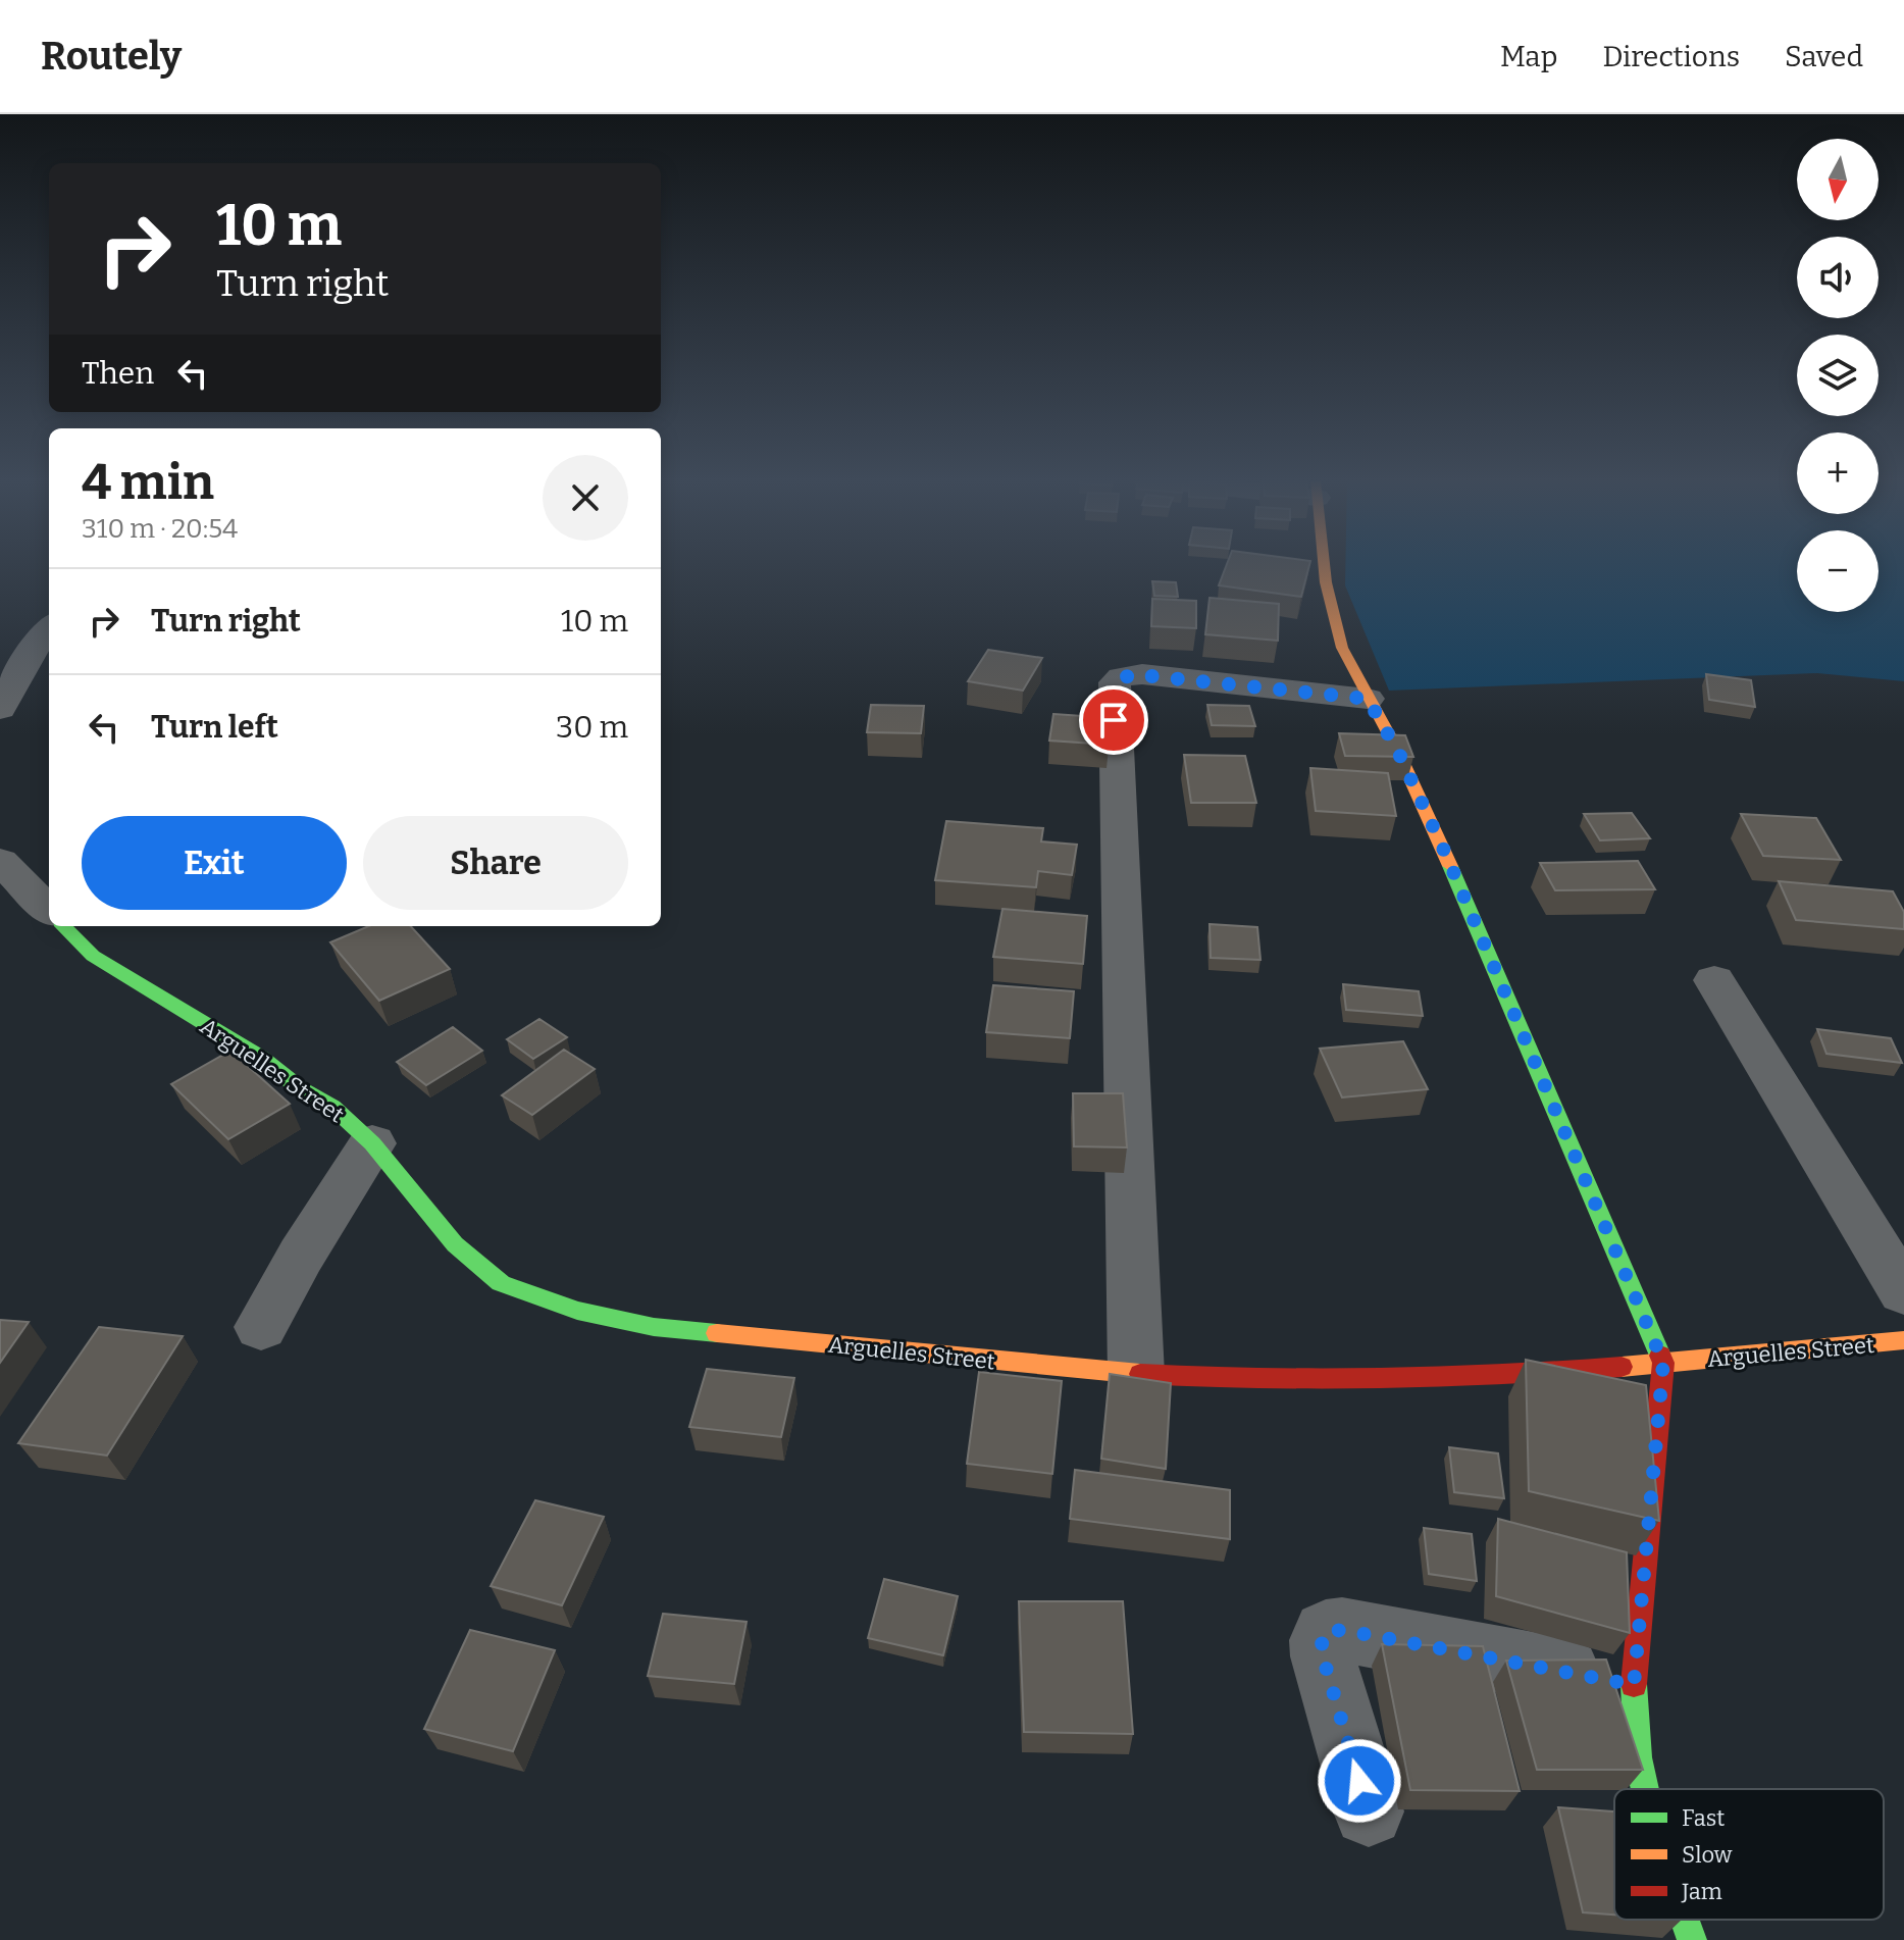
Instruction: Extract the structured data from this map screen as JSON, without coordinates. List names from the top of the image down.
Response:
{
  "streets": {
    "street": ["Arguelles Street"]
  },
  "legend": ["Fast", "Slow", "Jam"],
  "north": "bottom",
  "page": {
    "header": "Routely",
    "nav": ["Map", "Directions", "Saved"],
    "map_buttons": ["+", "−"],
    "turn": ["10 m", "Turn right"],
    "then": "Then",
    "heading": ["4 min", "310 m · 20:54"],
    "list": [
      {
        "name": "Turn right",
        "value": "10 m"
      },
      {
        "name": "Turn left",
        "value": "30 m"
      }
    ],
    "buttons": ["Exit", "Share"]
  }
}
